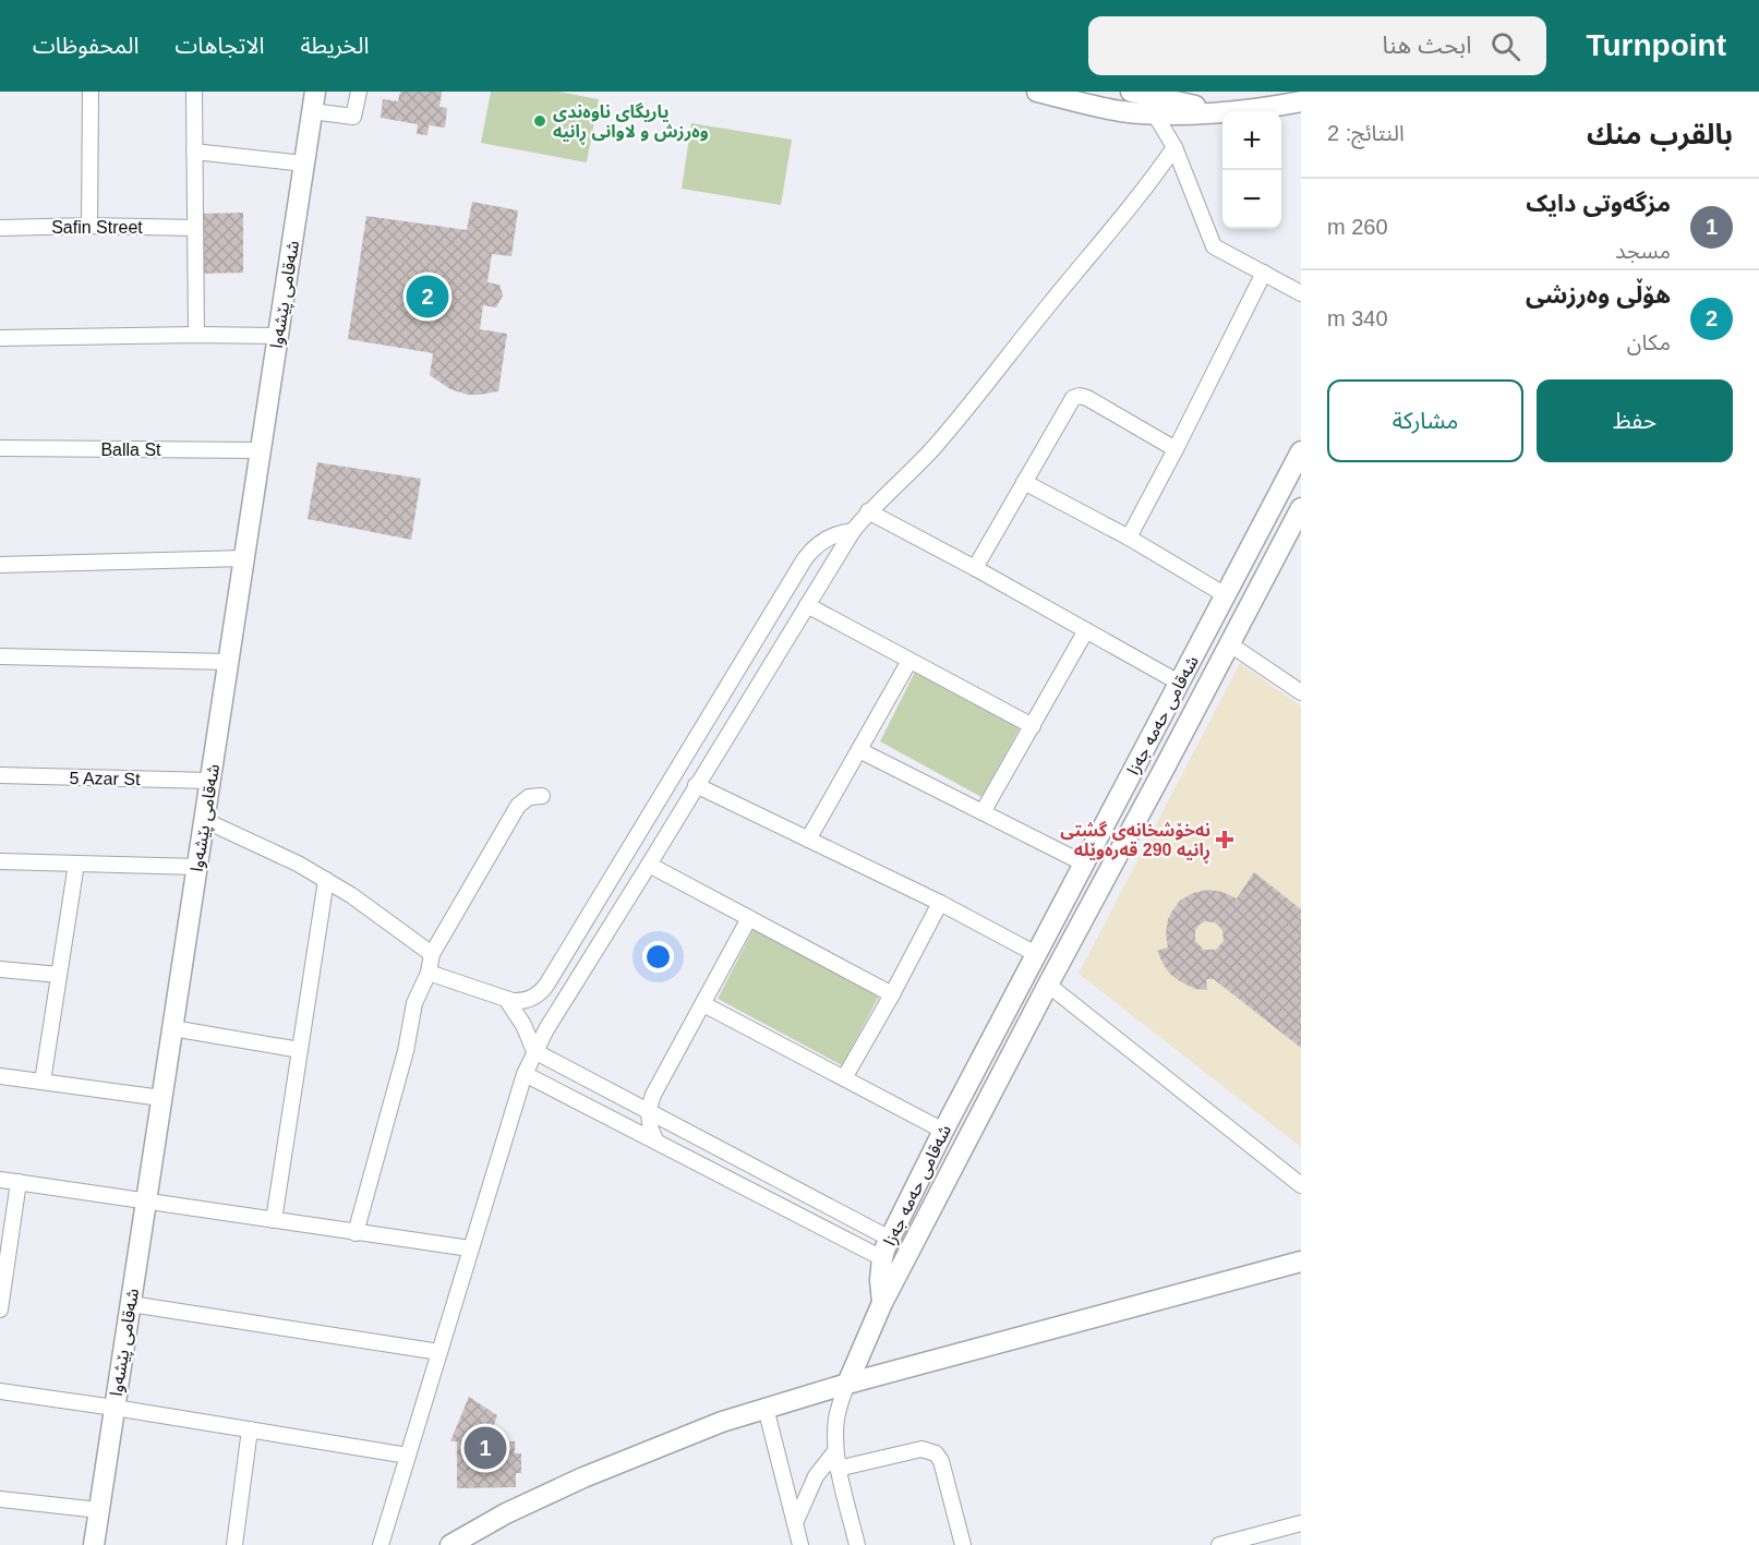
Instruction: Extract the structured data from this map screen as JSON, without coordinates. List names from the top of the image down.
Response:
{
  "streets": {
    "street": [
      "Safin Street",
      "شەقامی پێشەوا",
      "Balla St",
      "شەقامی حەمە جەزا",
      "5 Azar St"
    ]
  },
  "crossings": [
    ["شەقامی پێشەوا", "Balla St"],
    ["شەقامی پێشەوا", "5 Azar St"]
  ],
  "places": {
    "other": ["یاریگای ناوەندی وەرزش و لاوانی ڕانیە"],
    "health": ["نەخۆشخانەی گشتی ڕانیە 290 قەرەوێلە"]
  },
  "page": {
    "header": "Turnpoint",
    "search": "ابحث هنا",
    "nav": ["الخريطة", "الاتجاهات", "المحفوظات"],
    "heading": ["بالقرب منك", "النتائج: 2"],
    "map_buttons": ["+", "−"],
    "list": [
      {
        "mark": "1",
        "name": "مزگەوتی دایک",
        "note": "مسجد",
        "value": "260 m"
      },
      {
        "mark": "2",
        "name": "هۆڵی وەرزشی",
        "note": "مكان",
        "value": "340 m"
      }
    ],
    "pins": ["2", "1"],
    "buttons": ["حفظ", "مشاركة"]
  }
}
